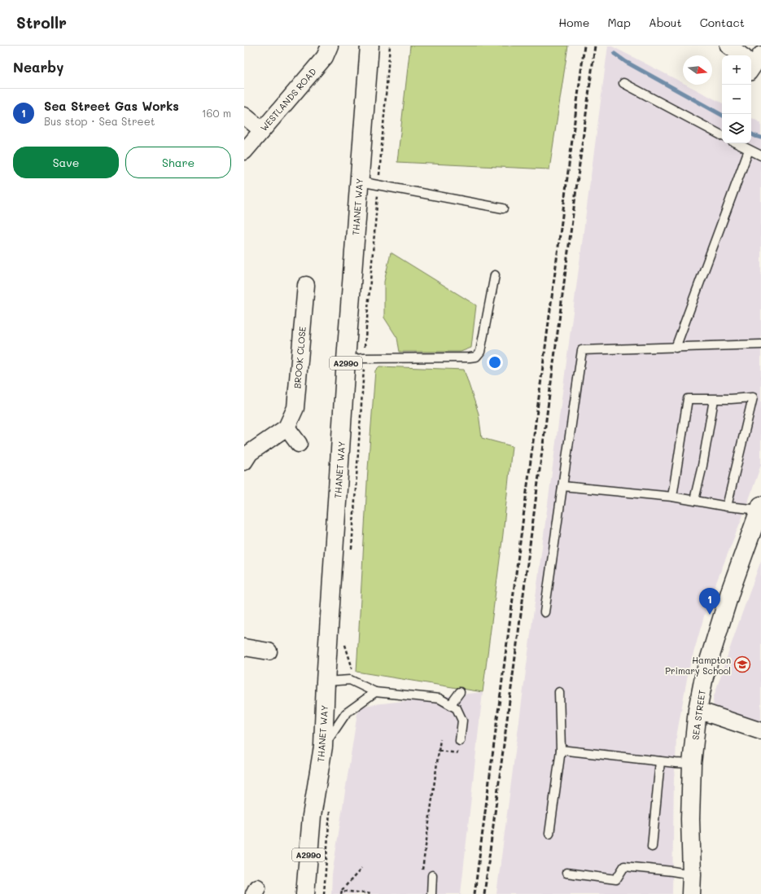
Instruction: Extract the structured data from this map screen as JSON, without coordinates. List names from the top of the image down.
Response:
{
  "streets": {
    "main road": ["THANET WAY", "A2990", "SEA STREET"],
    "street": ["WESTLANDS ROAD", "BROOK CLOSE"]
  },
  "places": {
    "school or university": ["Hampton Primary School"]
  },
  "north": "right",
  "page": {
    "header": "Strollr",
    "nav": [
      "Home",
      "Map",
      "About",
      "Contact"
    ],
    "heading": "Nearby",
    "map_buttons": ["+", "−"],
    "list": [
      {
        "mark": "1",
        "name": "Sea Street Gas Works",
        "note": "Bus stop · Sea Street",
        "value": "160 m"
      }
    ],
    "buttons": ["Save", "Share"],
    "pins": "1"
  }
}
